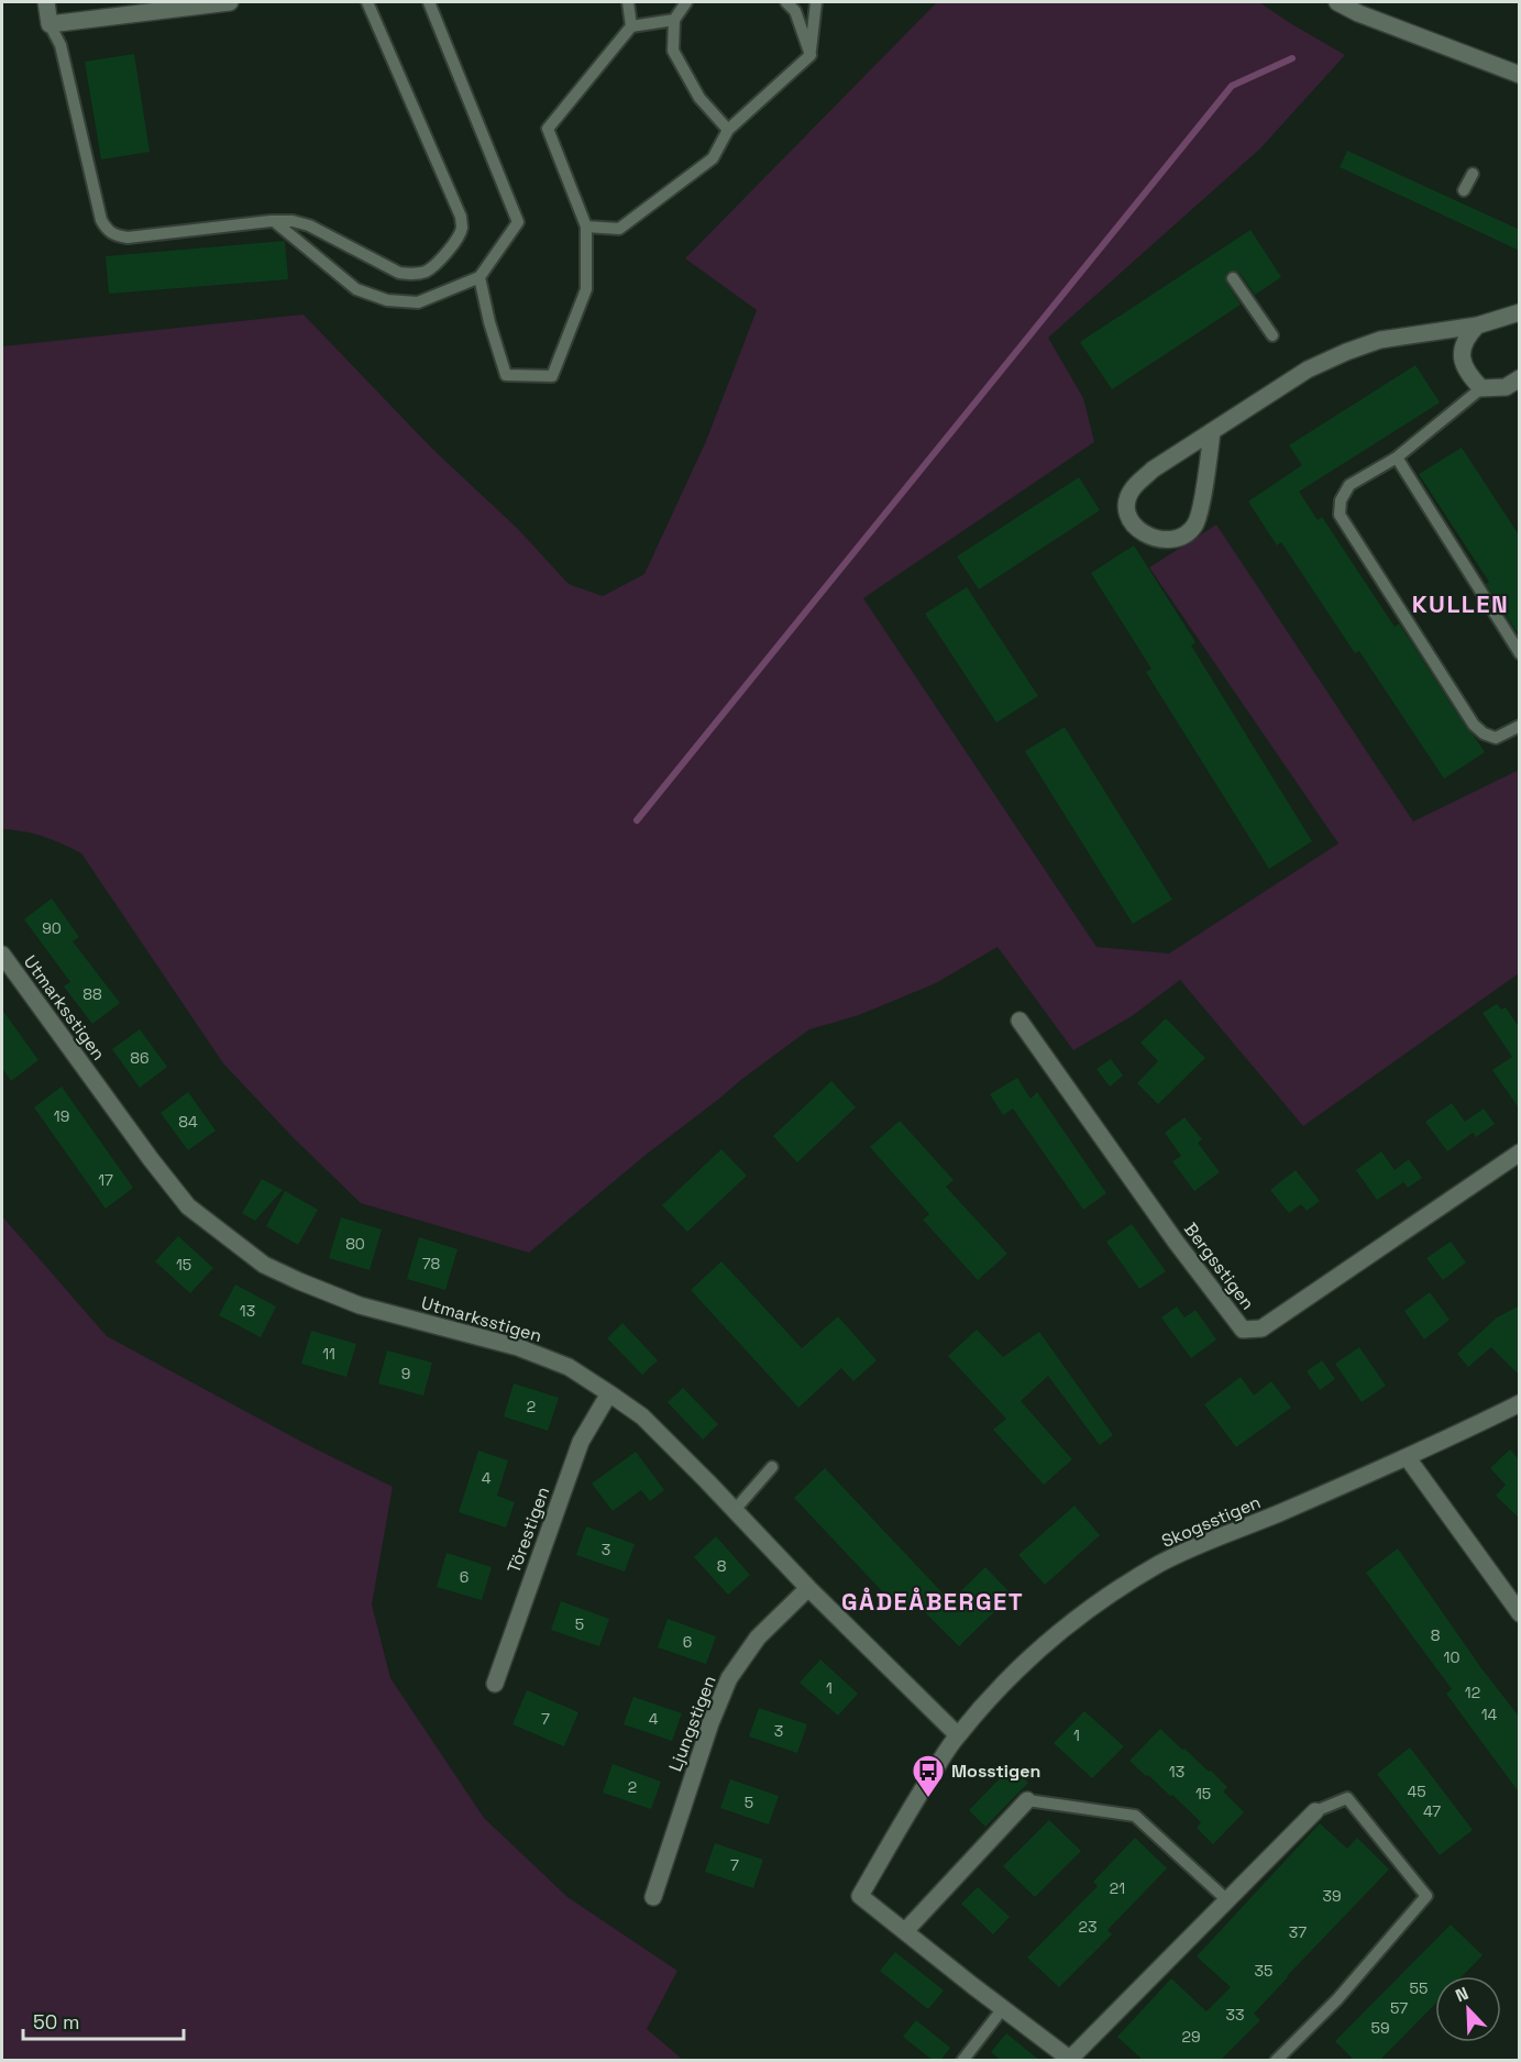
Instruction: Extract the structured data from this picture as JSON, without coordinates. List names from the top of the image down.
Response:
{
  "streets": {
    "street": [
      "Utmarksstigen",
      "Bergsstigen",
      "Skogsstigen",
      "Törestigen",
      "Ljungstigen"
    ]
  },
  "crossings": [
    ["Utmarksstigen", "Skogsstigen"],
    ["Utmarksstigen", "Törestigen"],
    ["Utmarksstigen", "Ljungstigen"]
  ],
  "districts": ["KULLEN", "GÅDEÅBERGET"],
  "places": {
    "bus stop": ["Mosstigen"]
  },
  "house_numbers": [
    "90",
    "88",
    "86",
    "19",
    "84",
    "17",
    "80",
    "78",
    "15",
    "13",
    "11",
    "9",
    "2",
    "4",
    "3",
    "8",
    "6",
    "5",
    "8",
    "6",
    "10",
    "1",
    "12",
    "14",
    "7",
    "4",
    "3",
    "1",
    "13",
    "2",
    "45",
    "15",
    "5",
    "47",
    "7",
    "21",
    "39",
    "23",
    "37",
    "35",
    "55",
    "57",
    "33",
    "59",
    "29"
  ],
  "scale_bar": "50 m",
  "north": "top left"
}
